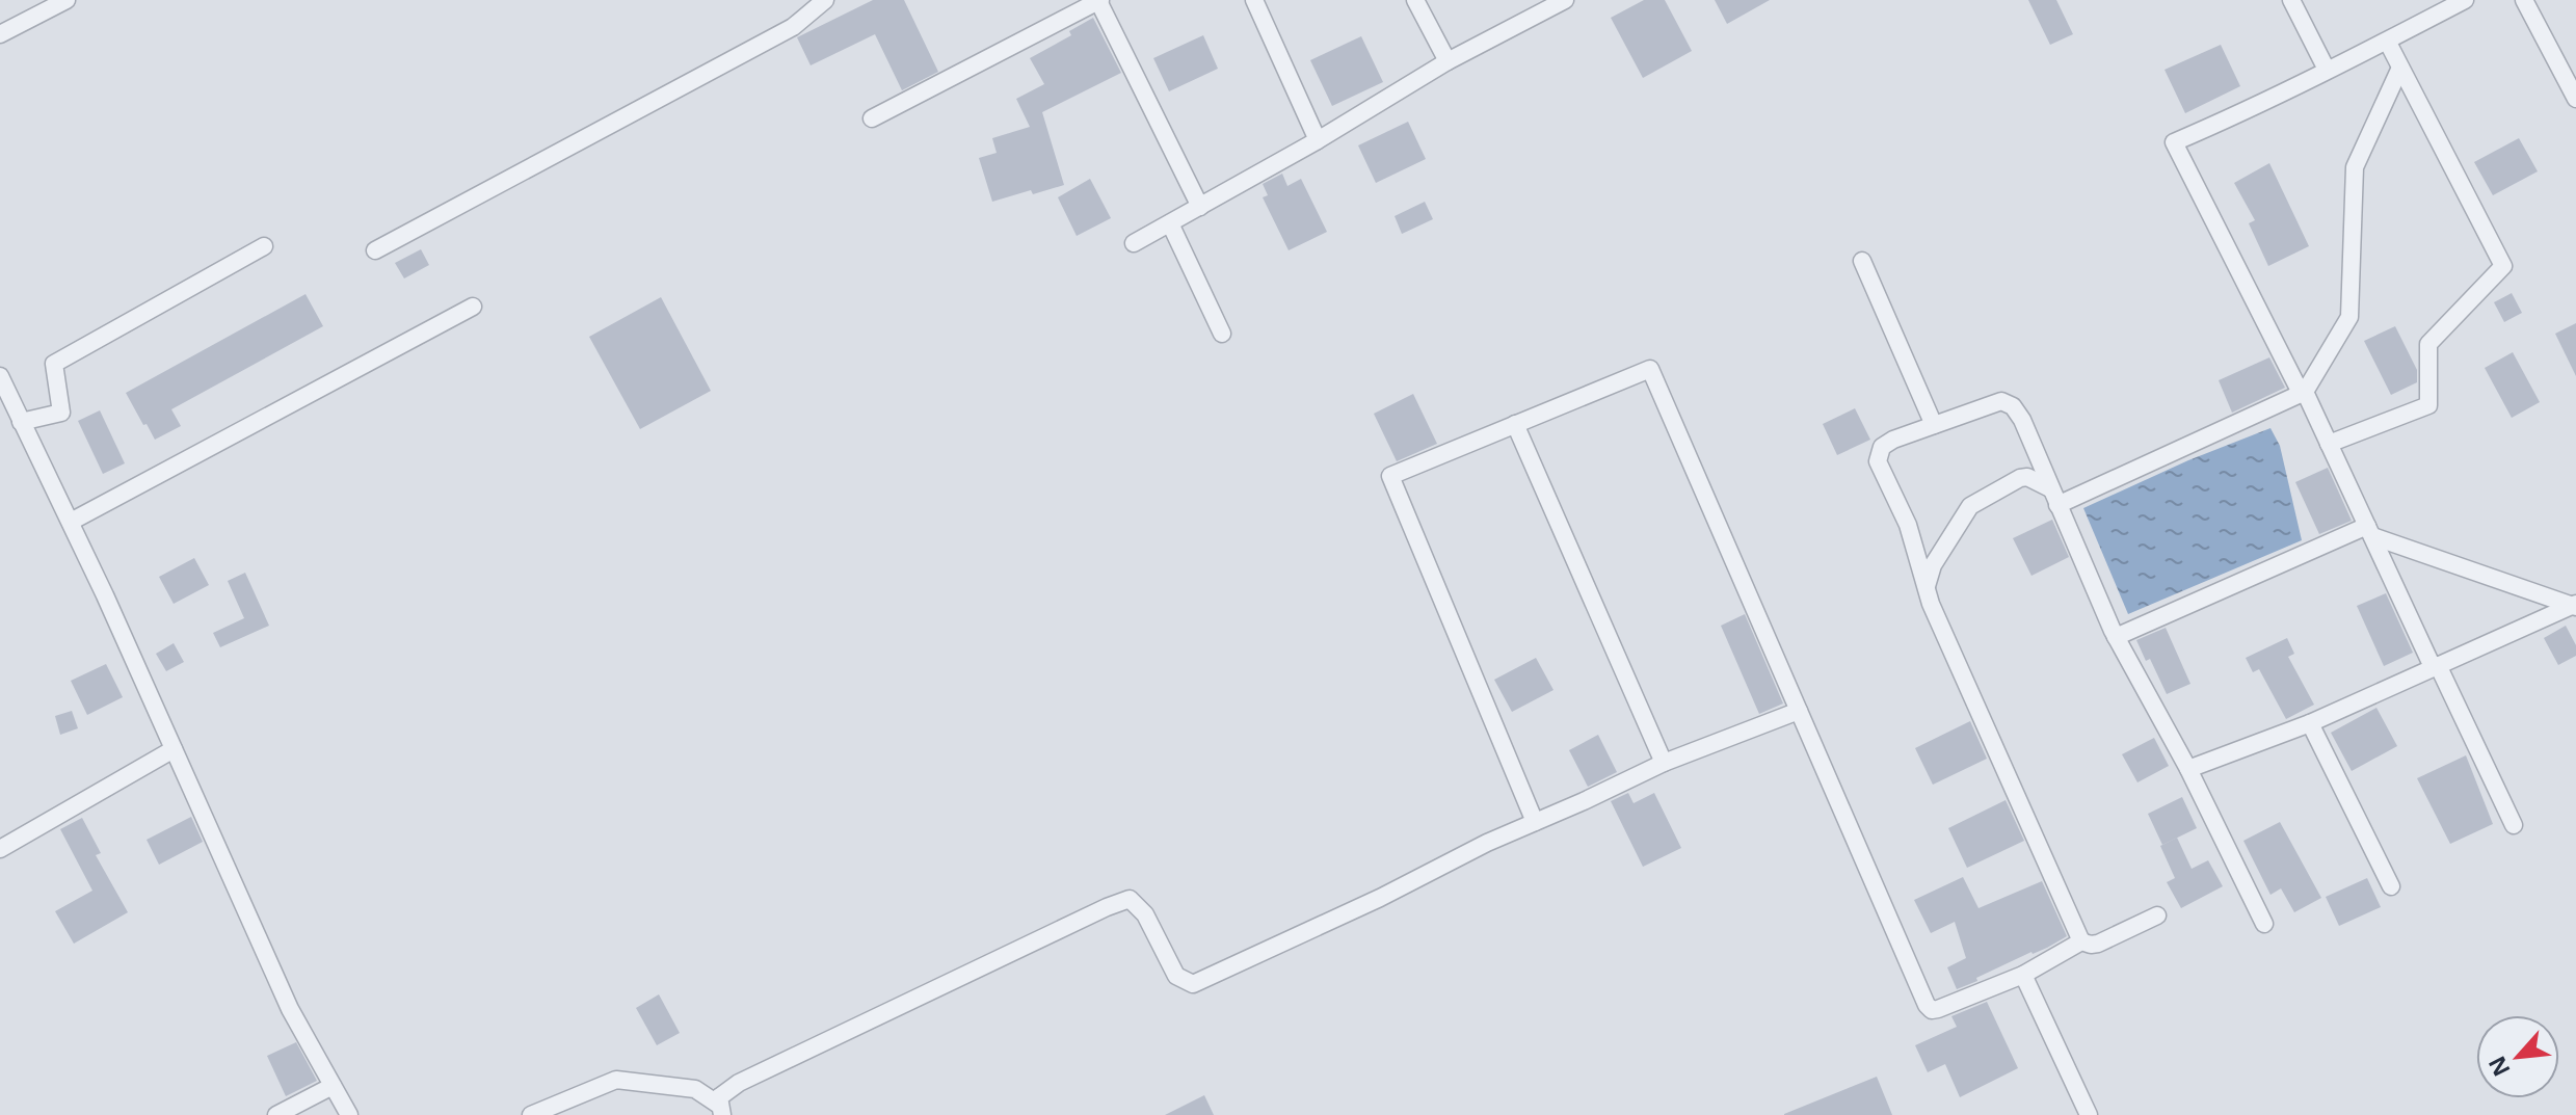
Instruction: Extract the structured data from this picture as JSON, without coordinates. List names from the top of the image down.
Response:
{
  "north": "bottom left"
}
